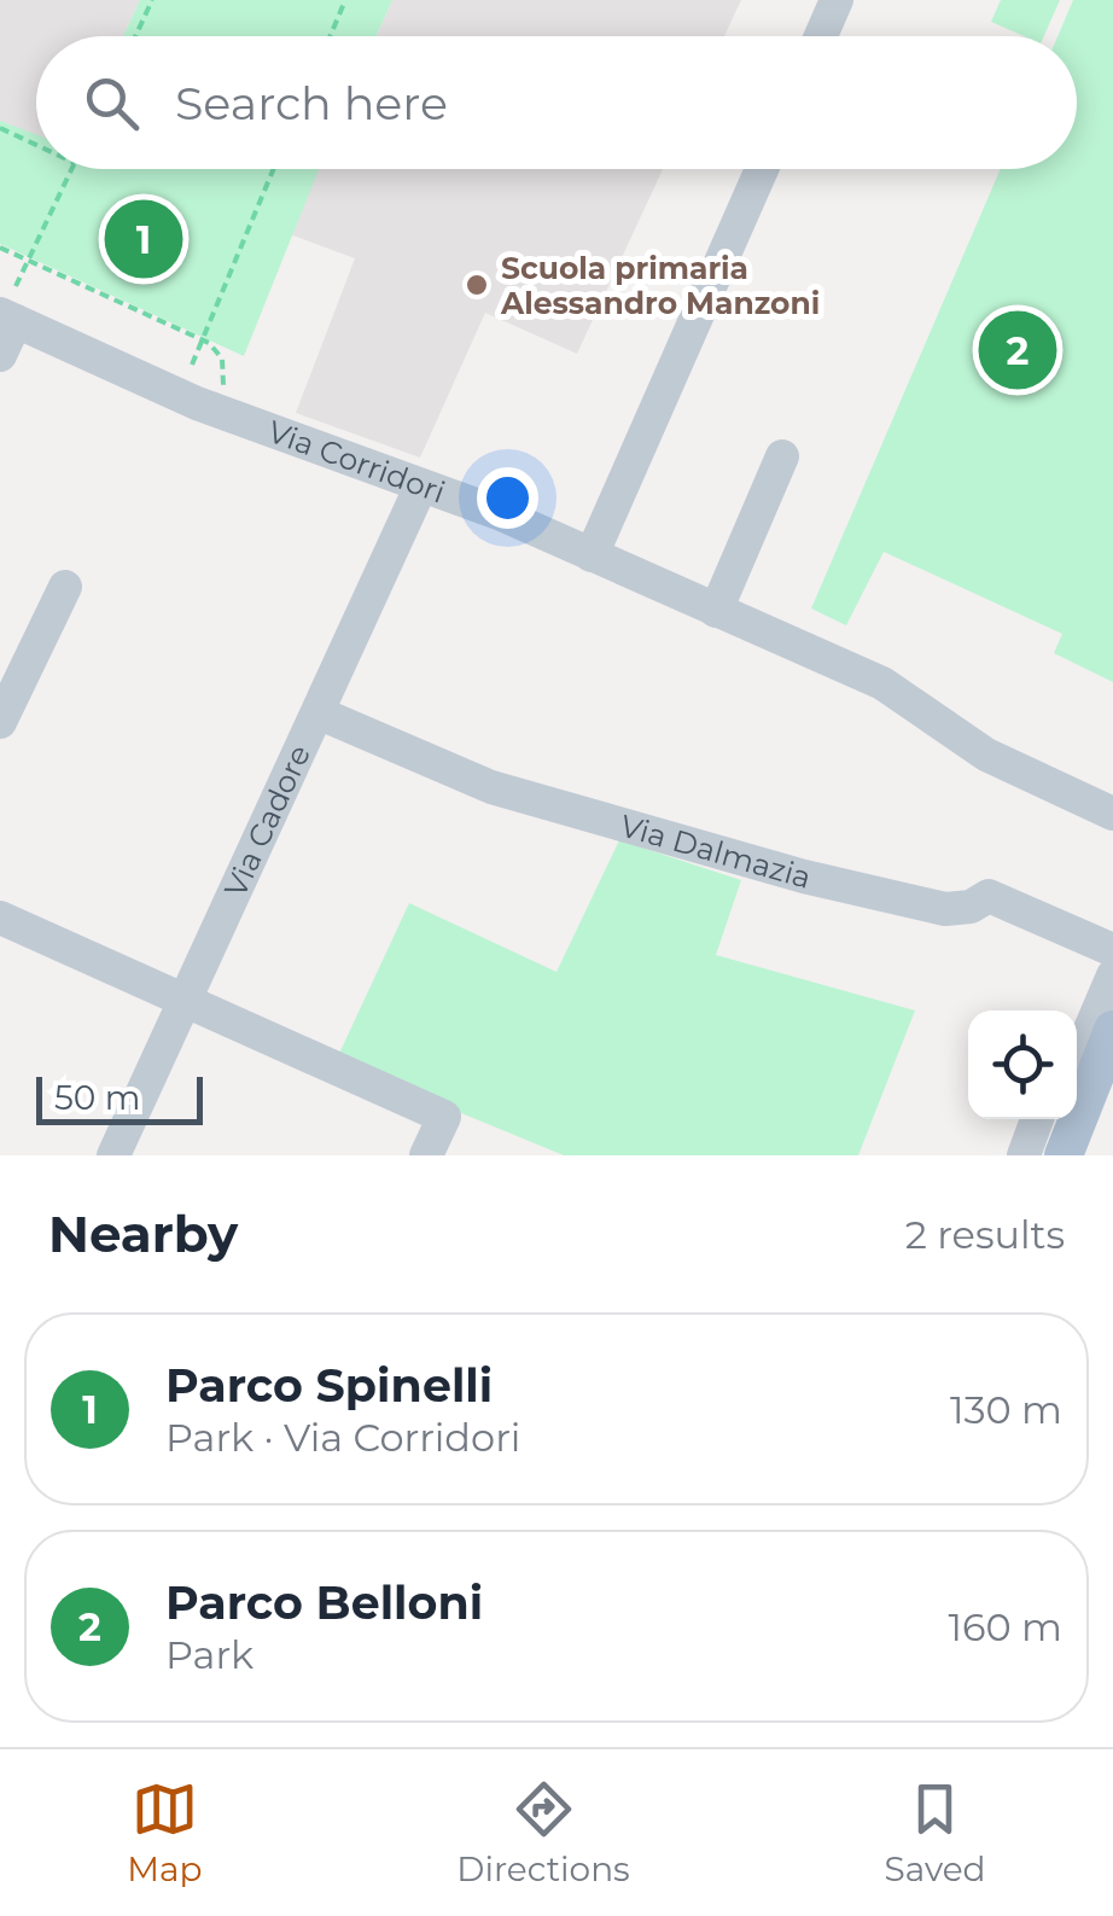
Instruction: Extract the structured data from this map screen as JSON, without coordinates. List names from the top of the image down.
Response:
{
  "streets": {
    "street": ["Via Corridori", "Via Cadore", "Via Dalmazia"]
  },
  "crossings": [
    ["Via Corridori", "Via Cadore"],
    ["Via Cadore", "Via Dalmazia"]
  ],
  "places": ["Scuola primaria Alessandro Manzoni"],
  "scale_bar": "50 m",
  "page": {
    "search": "Search here",
    "pins": ["1", "2"],
    "scale": "50 m",
    "heading": ["Nearby", "2 results"],
    "list": [
      {
        "mark": "1",
        "name": "Parco Spinelli",
        "note": "Park · Via Corridori",
        "value": "130 m"
      },
      {
        "mark": "2",
        "name": "Parco Belloni",
        "note": "Park",
        "value": "160 m"
      }
    ],
    "nav": ["Map", "Directions", "Saved"]
  }
}
